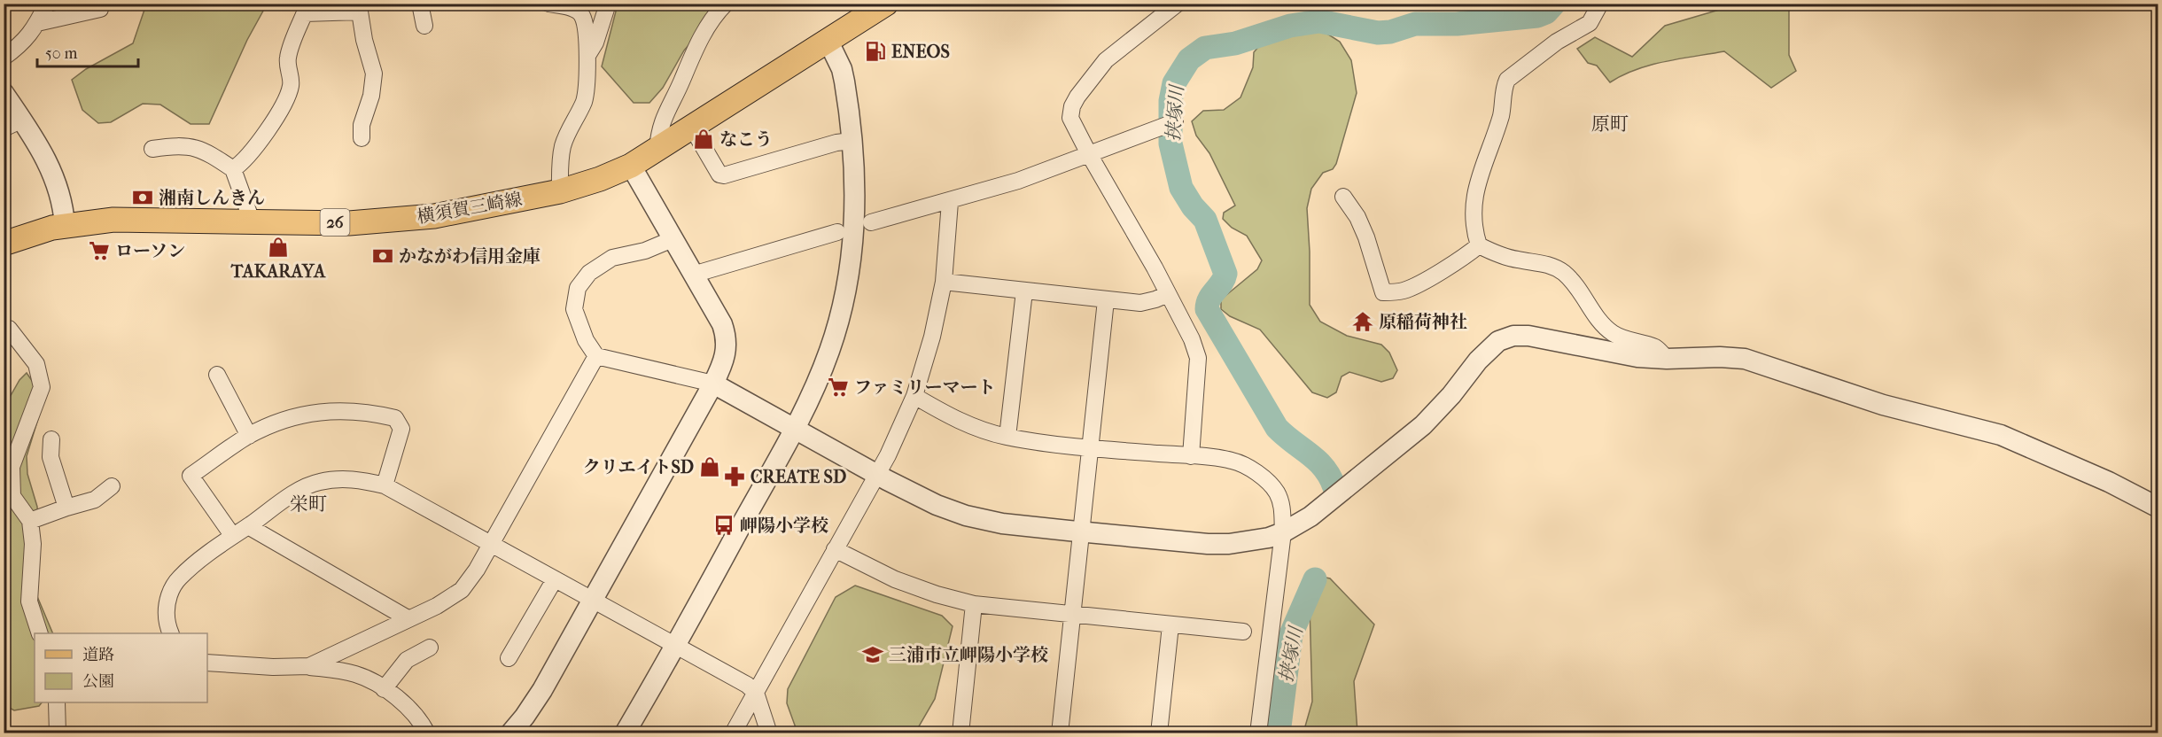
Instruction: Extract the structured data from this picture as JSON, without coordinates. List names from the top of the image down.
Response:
{
  "streets": {
    "main road": ["横須賀三崎線", "26"]
  },
  "districts": ["原町", "栄町"],
  "water": ["挟塚川"],
  "places": {
    "fuel station": ["ENEOS"],
    "shop": ["なこう", "TAKARAYA", "クリエイトSD"],
    "bank": ["湘南しんきん", "かながわ信用金庫"],
    "supermarket": ["ローソン", "ファミリーマート"],
    "temple": ["原稲荷神社"],
    "pharmacy": ["CREATE SD"],
    "bus stop": ["岬陽小学校"],
    "school or university": ["三浦市立岬陽小学校"]
  },
  "legend": ["道路", "公園"],
  "scale_bar": "50 m"
}
